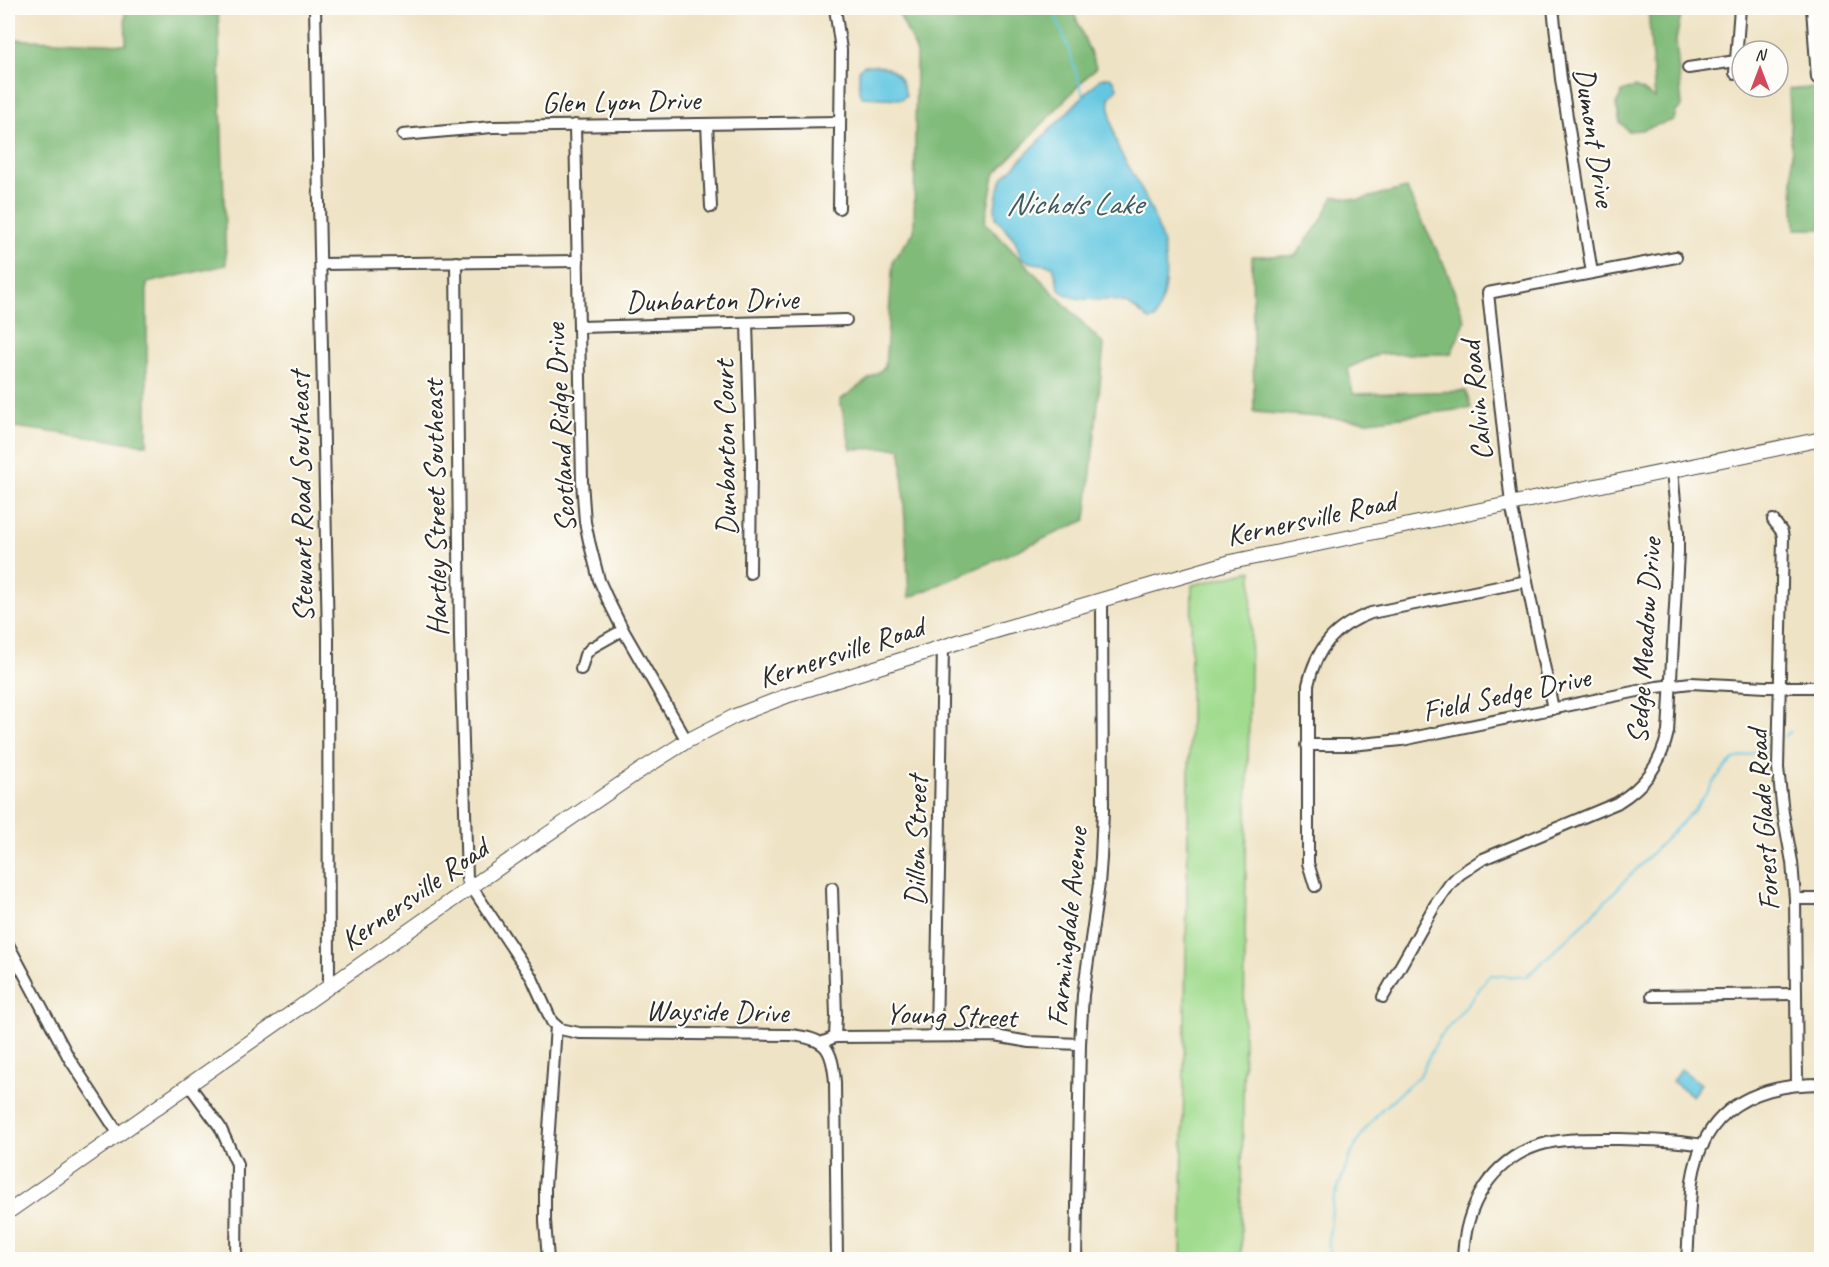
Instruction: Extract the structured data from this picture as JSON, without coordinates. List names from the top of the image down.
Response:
{
  "streets": {
    "main road": ["Kernersville Road"],
    "street": [
      "Glen Lyon Drive",
      "Dumont Drive",
      "Dunbarton Drive",
      "Calvin Road",
      "Scotland Ridge Drive",
      "Dunbarton Court",
      "Stewart Road Southeast",
      "Hartley Street Southeast",
      "Sedge Meadow Drive",
      "Field Sedge Drive",
      "Forest Glade Road",
      "Dillon Street",
      "Farmingdale Avenue",
      "Wayside Drive",
      "Young Street"
    ]
  },
  "crossings": [
    ["Glen Lyon Drive", "Scotland Ridge Drive"],
    ["Dumont Drive", "Calvin Road"],
    ["Dunbarton Drive", "Scotland Ridge Drive"],
    ["Dunbarton Drive", "Dunbarton Court"],
    ["Calvin Road", "Kernersville Road"],
    ["Calvin Road", "Field Sedge Drive"],
    ["Scotland Ridge Drive", "Kernersville Road"],
    ["Stewart Road Southeast", "Kernersville Road"],
    ["Hartley Street Southeast", "Kernersville Road"],
    ["Kernersville Road", "Sedge Meadow Drive"],
    ["Kernersville Road", "Dillon Street"],
    ["Kernersville Road", "Farmingdale Avenue"],
    ["Sedge Meadow Drive", "Field Sedge Drive"],
    ["Field Sedge Drive", "Forest Glade Road"],
    ["Dillon Street", "Young Street"],
    ["Farmingdale Avenue", "Young Street"],
    ["Wayside Drive", "Young Street"]
  ],
  "water": ["Nichols Lake"],
  "north": "top"
}
